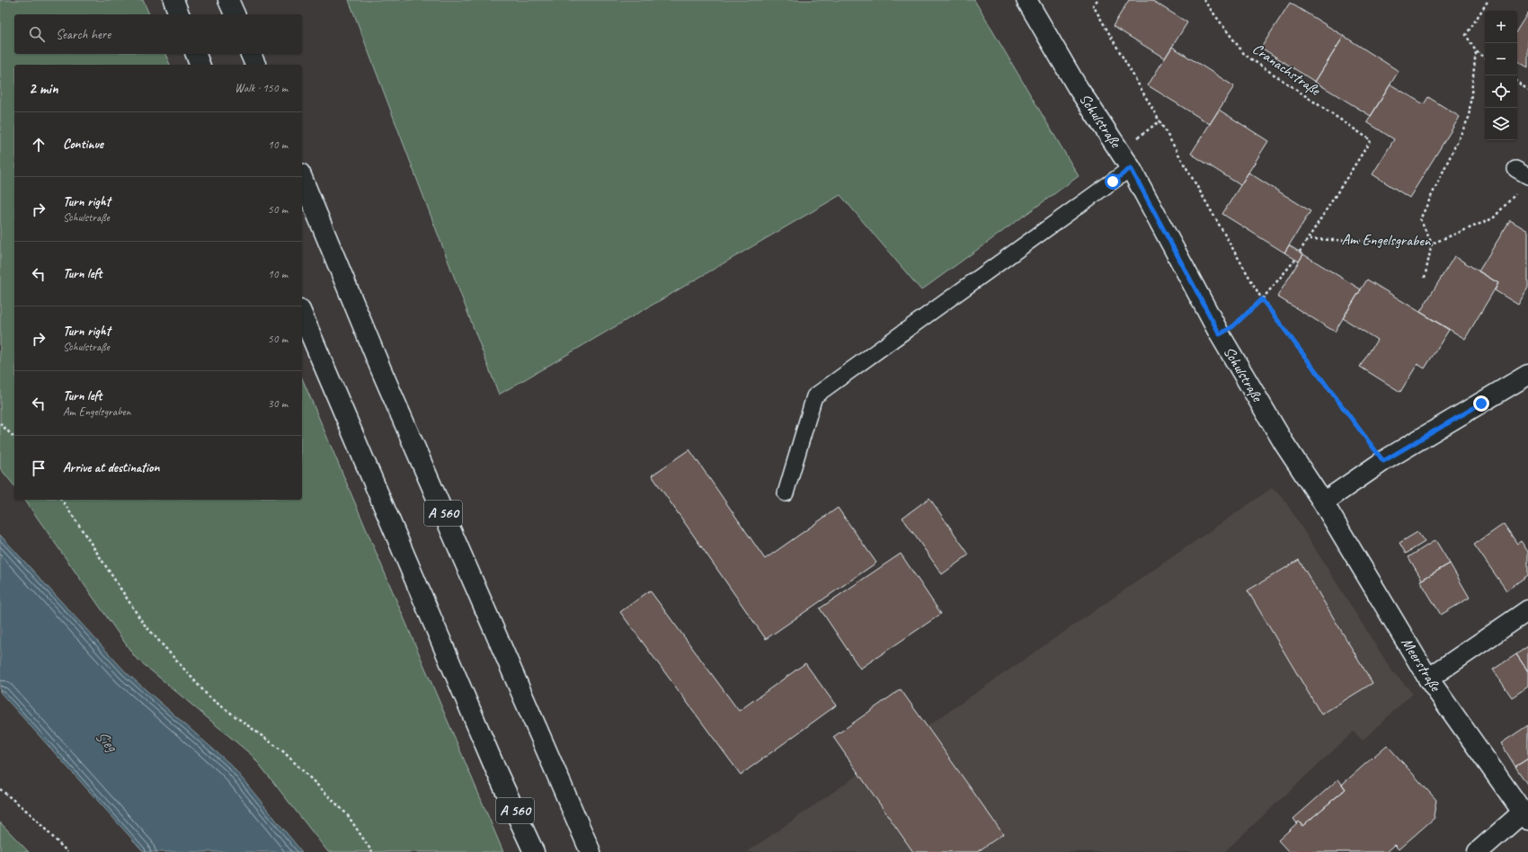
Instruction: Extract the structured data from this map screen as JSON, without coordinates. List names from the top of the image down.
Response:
{
  "streets": {
    "main road": ["Schulstraße", "A 560", "Meerstraße"],
    "path": ["Cranachstraße", "Am Engelsgraben"]
  },
  "crossings": [
    ["Cranachstraße", "Am Engelsgraben"],
    ["Schulstraße", "Meerstraße"]
  ],
  "water": ["Sieg"],
  "page": {
    "map_buttons": ["+", "−"],
    "search": "Search here",
    "heading": ["2 min", "Walk · 150 m"],
    "list": [
      ["Continue", "10 m"],
      ["Turn right", "Schulstraße", "50 m"],
      ["Turn left", "10 m"],
      ["Turn right", "Schulstraße", "50 m"],
      ["Turn left", "Am Engelsgraben", "30 m"],
      "Arrive at destination"
    ]
  }
}
